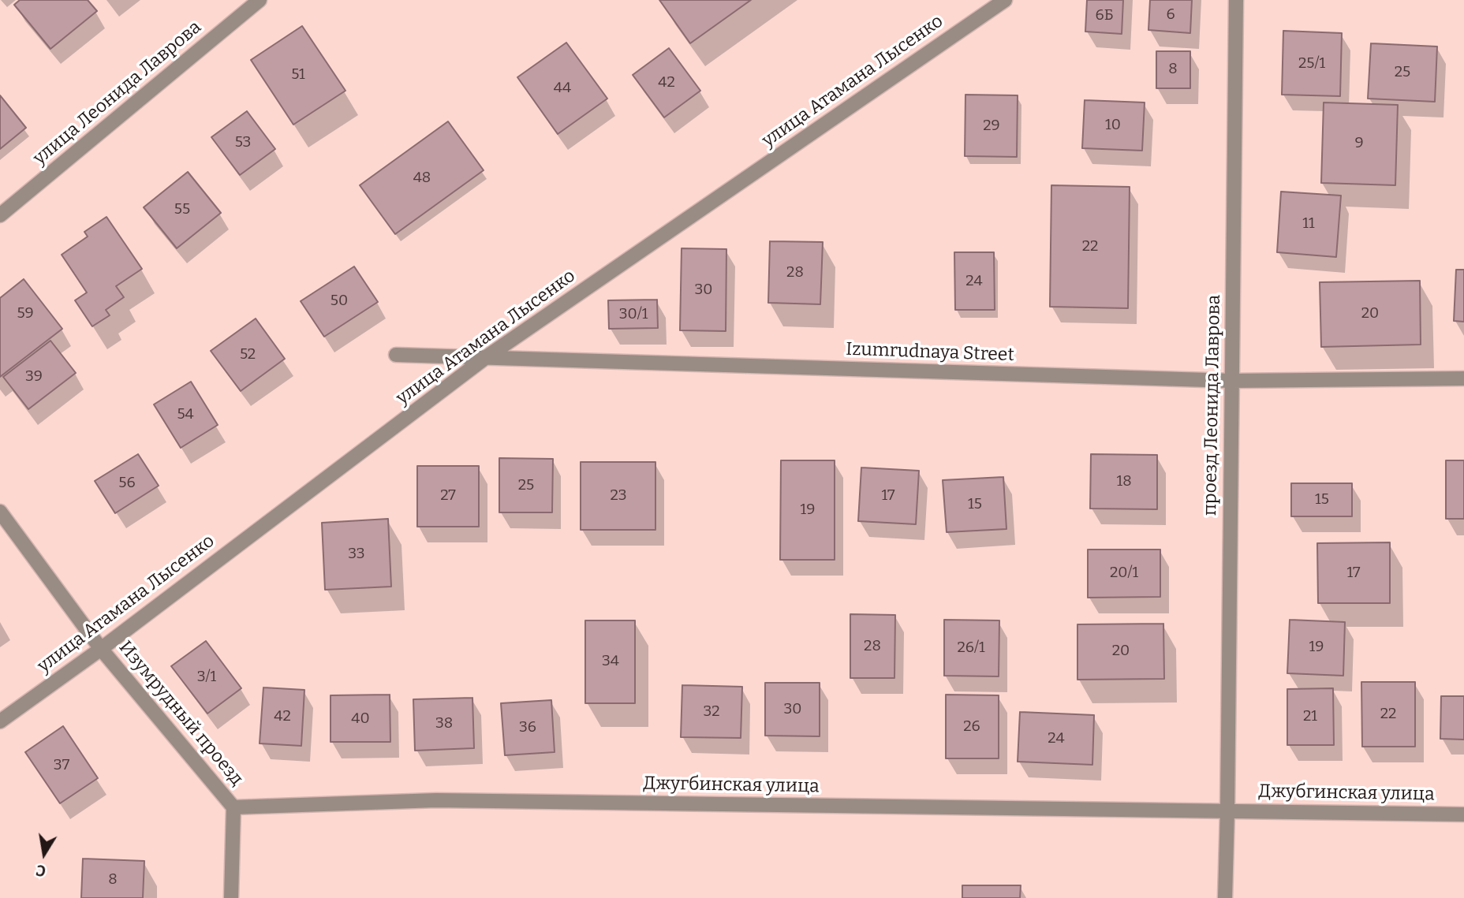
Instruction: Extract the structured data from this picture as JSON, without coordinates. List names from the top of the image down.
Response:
{
  "streets": {
    "street": [
      "улица Атамана Лысенко",
      "улица Леонида Лаврова",
      "Izumrudnaya Street",
      "проезд Леонида Лаврова",
      "Изумрудный проезд",
      "Джугбинская улица",
      "Джубгинская улица"
    ]
  },
  "crossings": [
    ["улица Атамана Лысенко", "Izumrudnaya Street"],
    ["улица Атамана Лысенко", "Изумрудный проезд"],
    ["Izumrudnaya Street", "проезд Леонида Лаврова"],
    ["проезд Леонида Лаврова", "Джугбинская улица"],
    ["проезд Леонида Лаврова", "Джубгинская улица"],
    ["Изумрудный проезд", "Джугбинская улица"],
    ["Джугбинская улица", "Джубгинская улица"]
  ],
  "house_numbers": [
    "6",
    "6Б",
    "25/1",
    "8",
    "25",
    "51",
    "42",
    "44",
    "10",
    "29",
    "53",
    "9",
    "48",
    "55",
    "11",
    "22",
    "28",
    "24",
    "30",
    "50",
    "59",
    "20",
    "30/1",
    "52",
    "39",
    "54",
    "18",
    "56",
    "25",
    "27",
    "23",
    "17",
    "15",
    "15",
    "19",
    "33",
    "20/1",
    "17",
    "28",
    "19",
    "26/1",
    "20",
    "34",
    "3/1",
    "30",
    "32",
    "22",
    "42",
    "21",
    "40",
    "38",
    "26",
    "36",
    "24",
    "37",
    "8"
  ],
  "north": "bottom"
}
